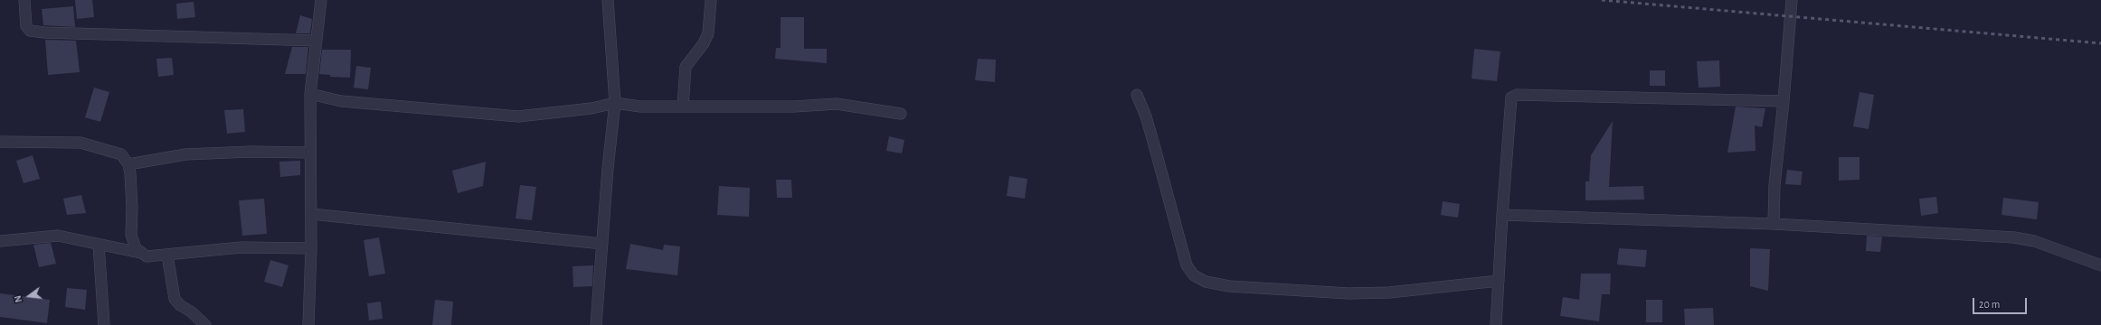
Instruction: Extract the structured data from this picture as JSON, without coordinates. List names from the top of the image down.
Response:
{
  "scale_bar": "20 m",
  "north": "left"
}
